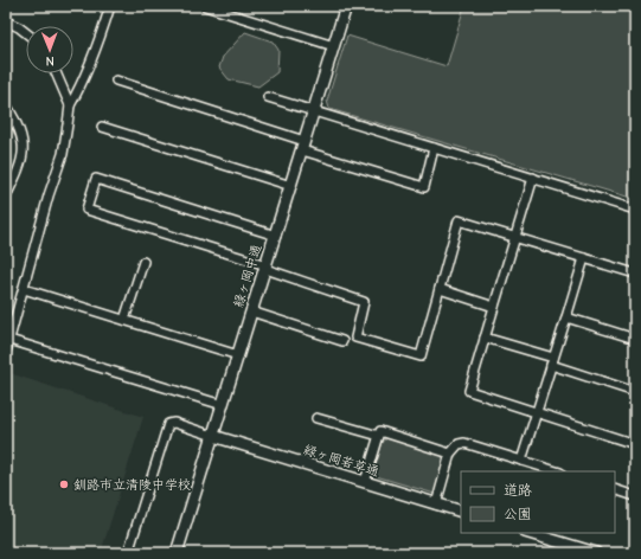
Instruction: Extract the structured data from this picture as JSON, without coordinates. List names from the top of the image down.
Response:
{
  "streets": {
    "street": ["緑ヶ岡中通", "緑ヶ岡若草通"]
  },
  "crossings": [
    ["緑ヶ岡中通", "緑ヶ岡若草通"]
  ],
  "places": ["釧路市立清陵中学校"],
  "legend": ["道路", "公園"],
  "north": "bottom"
}
